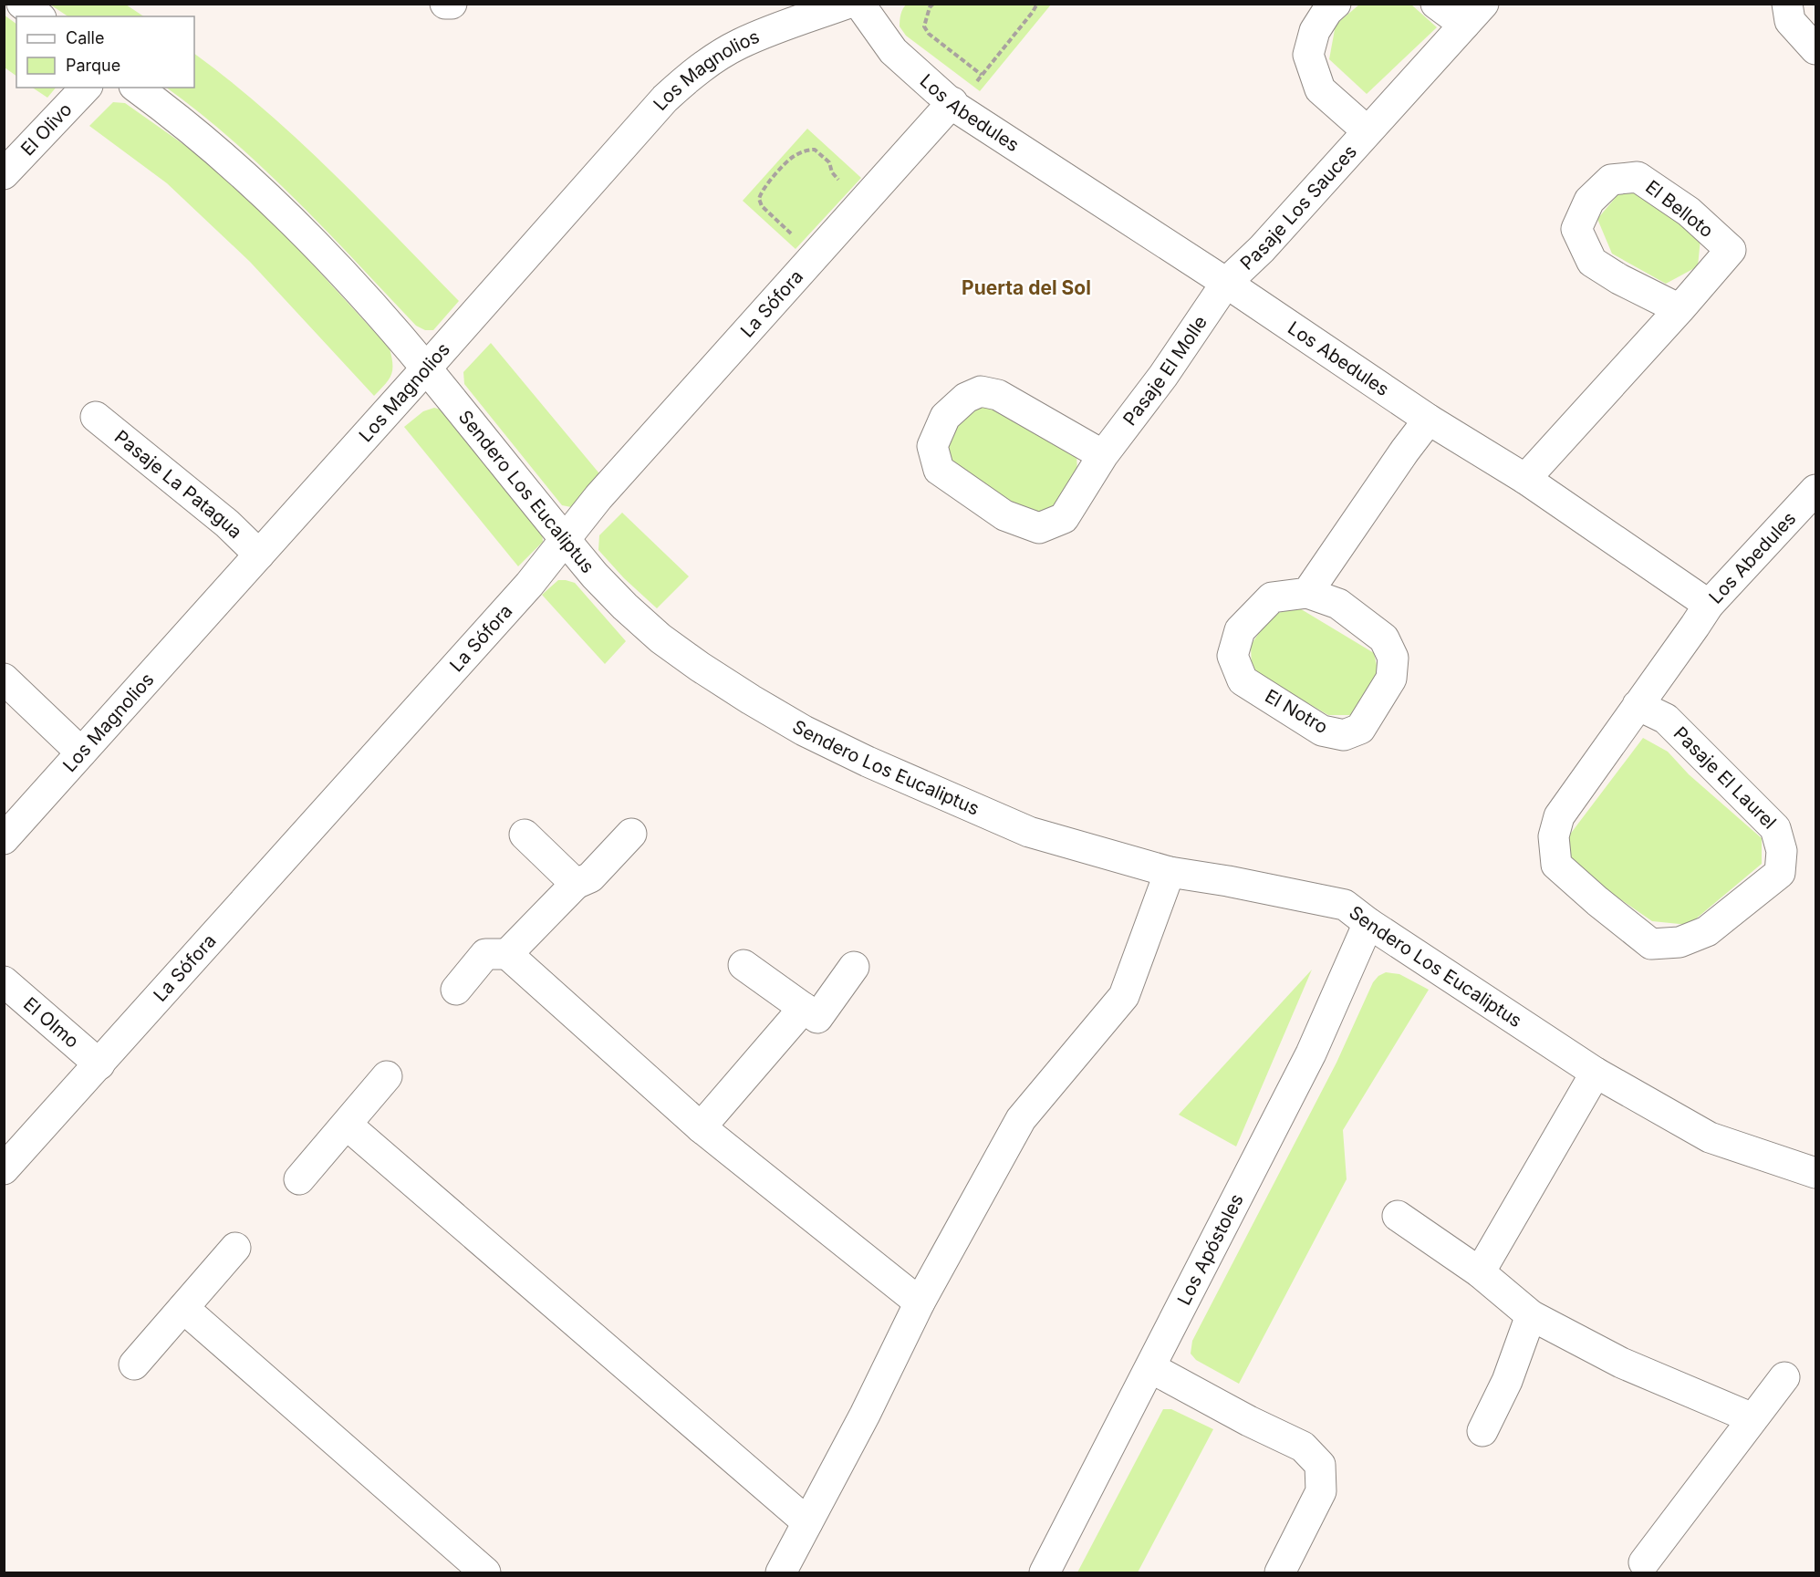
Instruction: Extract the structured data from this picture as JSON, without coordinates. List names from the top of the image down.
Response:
{
  "streets": {
    "street": [
      "Los Magnolios",
      "Los Abedules",
      "El Olivo",
      "Pasaje Los Sauces",
      "El Belloto",
      "La Sófora",
      "Pasaje El Molle",
      "Pasaje La Patagua",
      "Sendero Los Eucaliptus",
      "El Notro",
      "Pasaje El Laurel",
      "El Olmo",
      "Los Apóstoles"
    ]
  },
  "crossings": [
    ["Los Magnolios", "Pasaje La Patagua"],
    ["Los Magnolios", "Sendero Los Eucaliptus"],
    ["Los Abedules", "Pasaje Los Sauces"],
    ["Los Abedules", "El Belloto"],
    ["Los Abedules", "La Sófora"],
    ["Los Abedules", "Pasaje El Molle"],
    ["Los Abedules", "Pasaje El Laurel"],
    ["Pasaje Los Sauces", "Pasaje El Molle"],
    ["La Sófora", "Sendero Los Eucaliptus"],
    ["La Sófora", "El Olmo"],
    ["Sendero Los Eucaliptus", "Los Apóstoles"]
  ],
  "districts": ["Puerta del Sol"],
  "legend": ["Calle", "Parque"]
}
